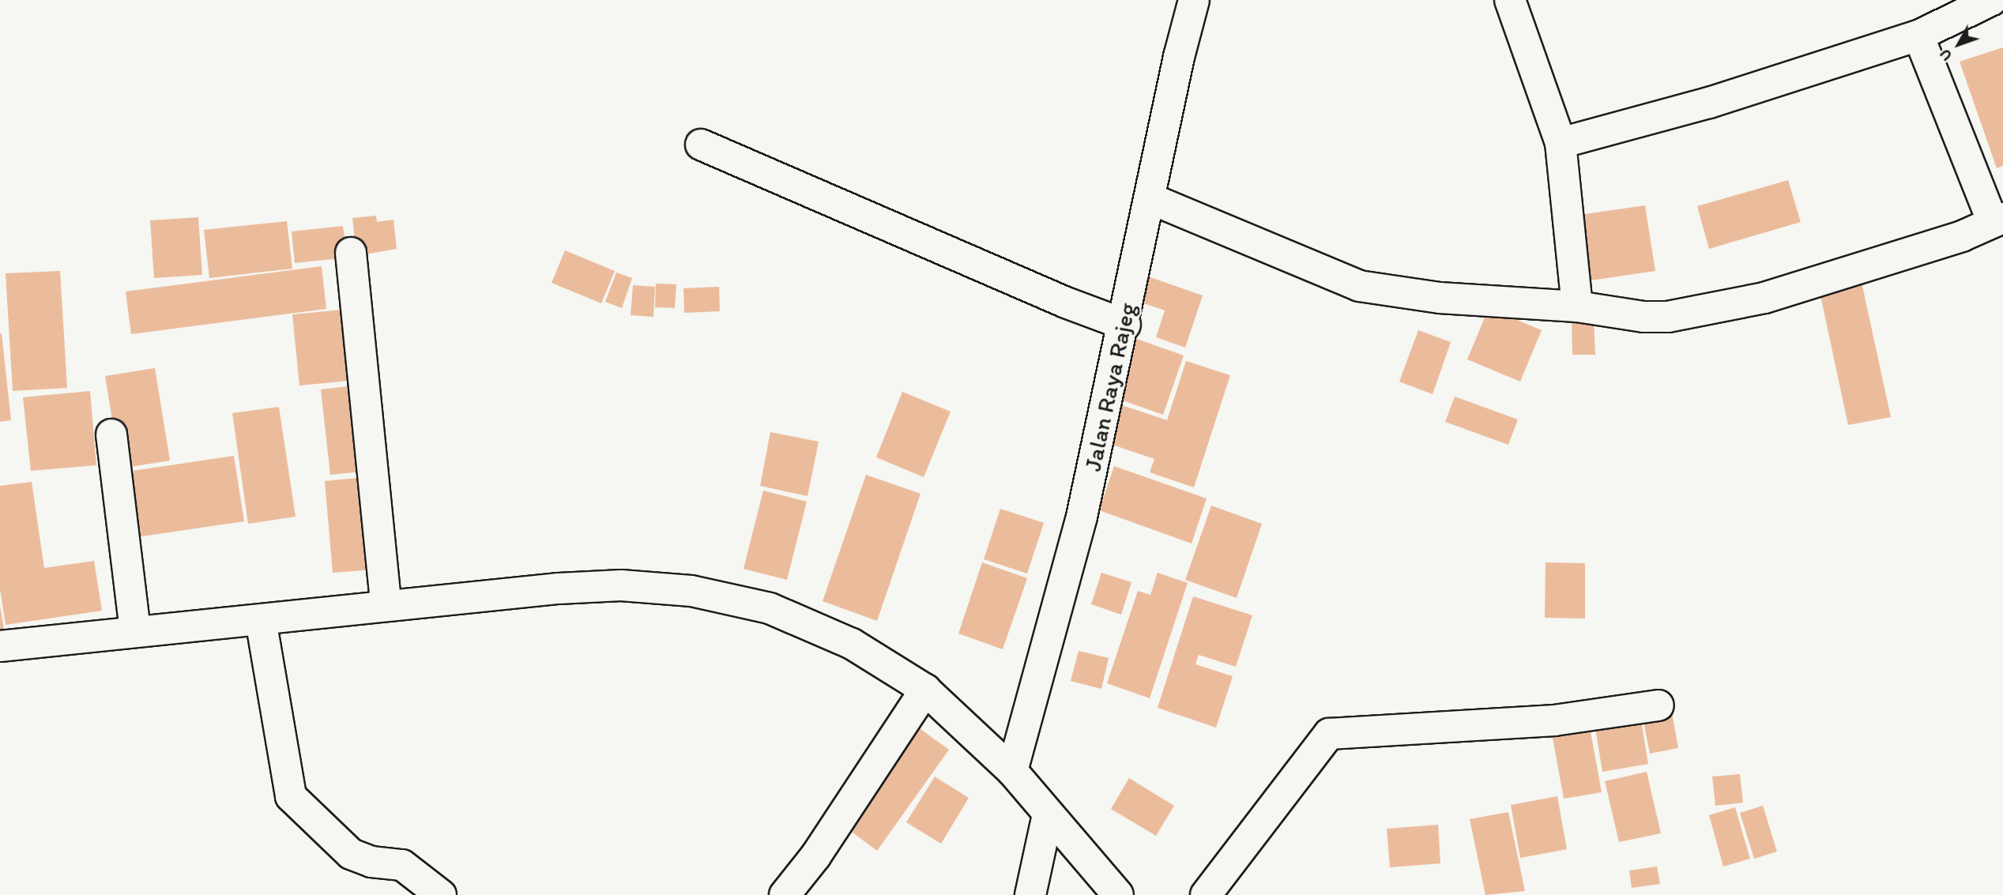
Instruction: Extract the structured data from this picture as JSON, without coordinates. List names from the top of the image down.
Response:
{
  "streets": {
    "street": ["Jalan Raya Rajeg"]
  },
  "north": "bottom left"
}
